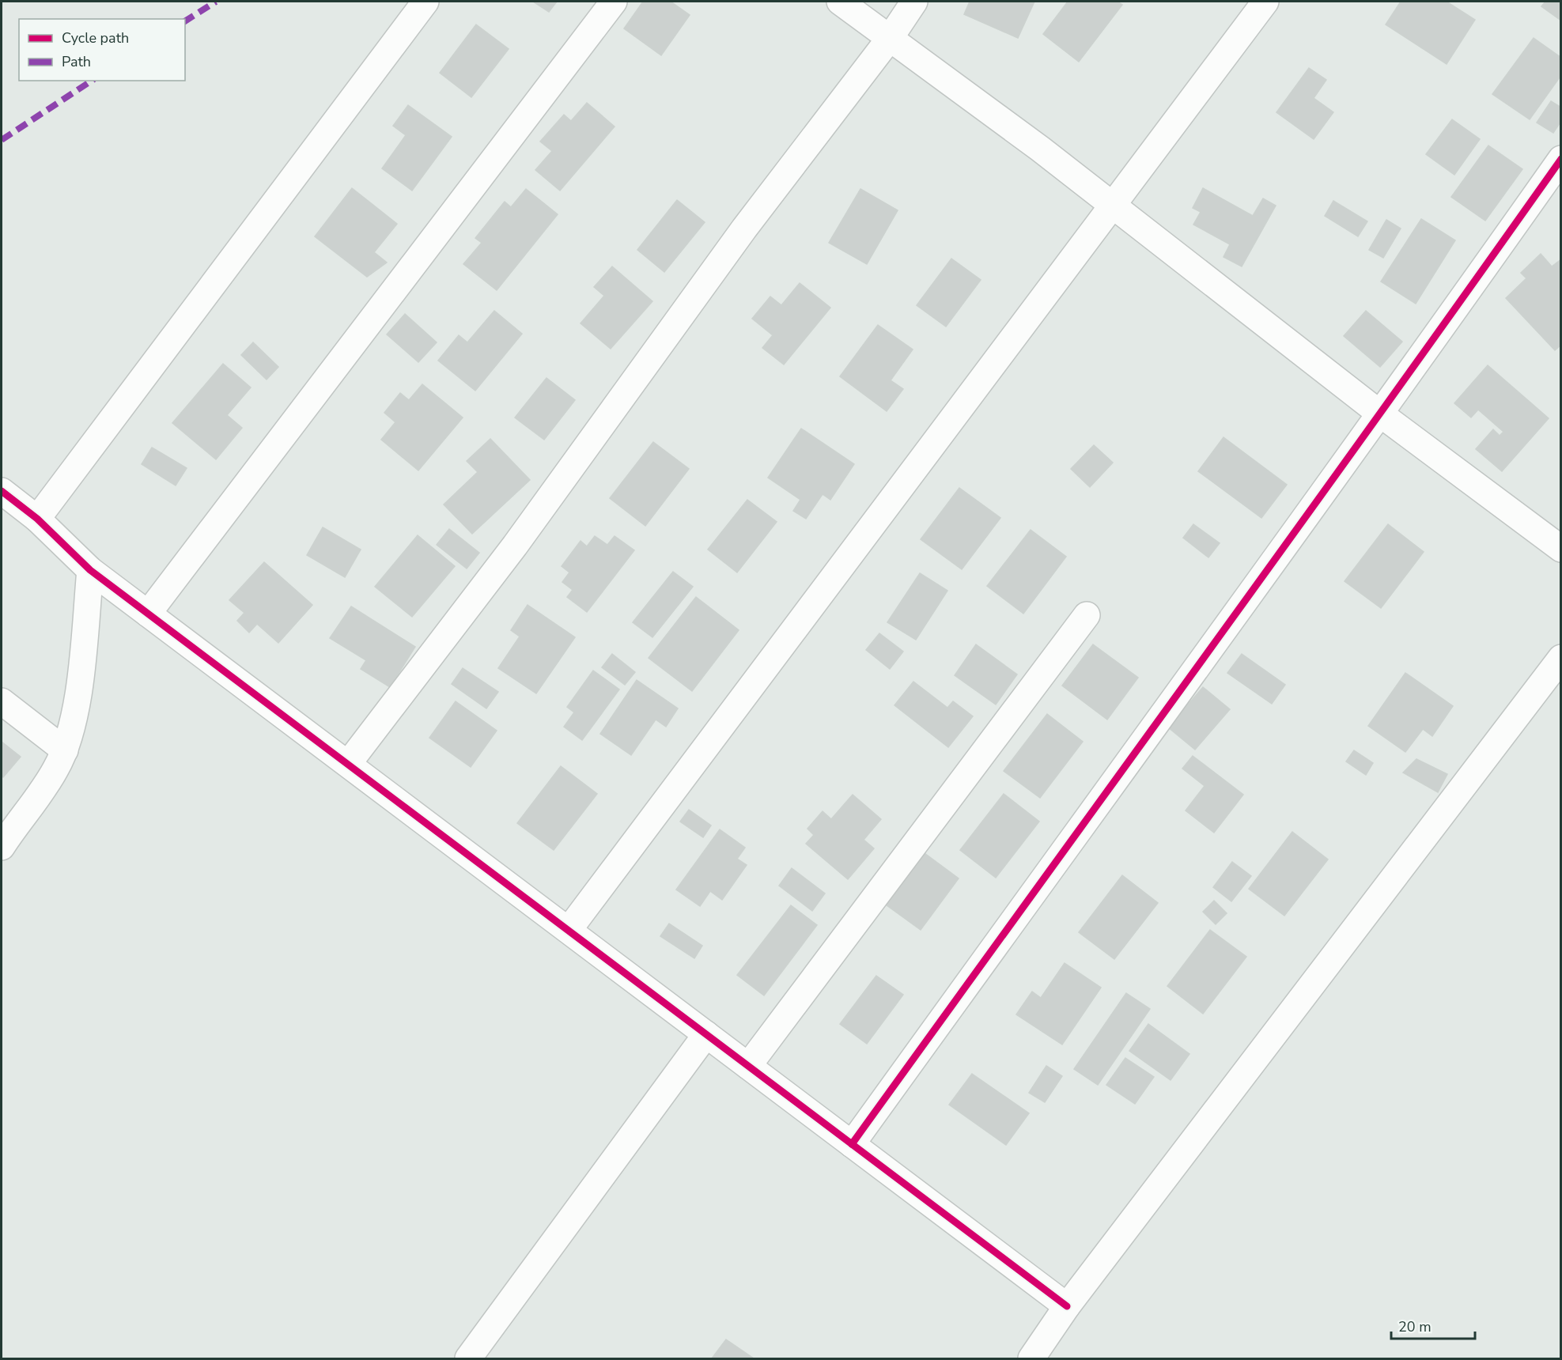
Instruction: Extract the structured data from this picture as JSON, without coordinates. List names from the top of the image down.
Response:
{
  "legend": ["Cycle path", "Path"],
  "scale_bar": "20 m"
}
